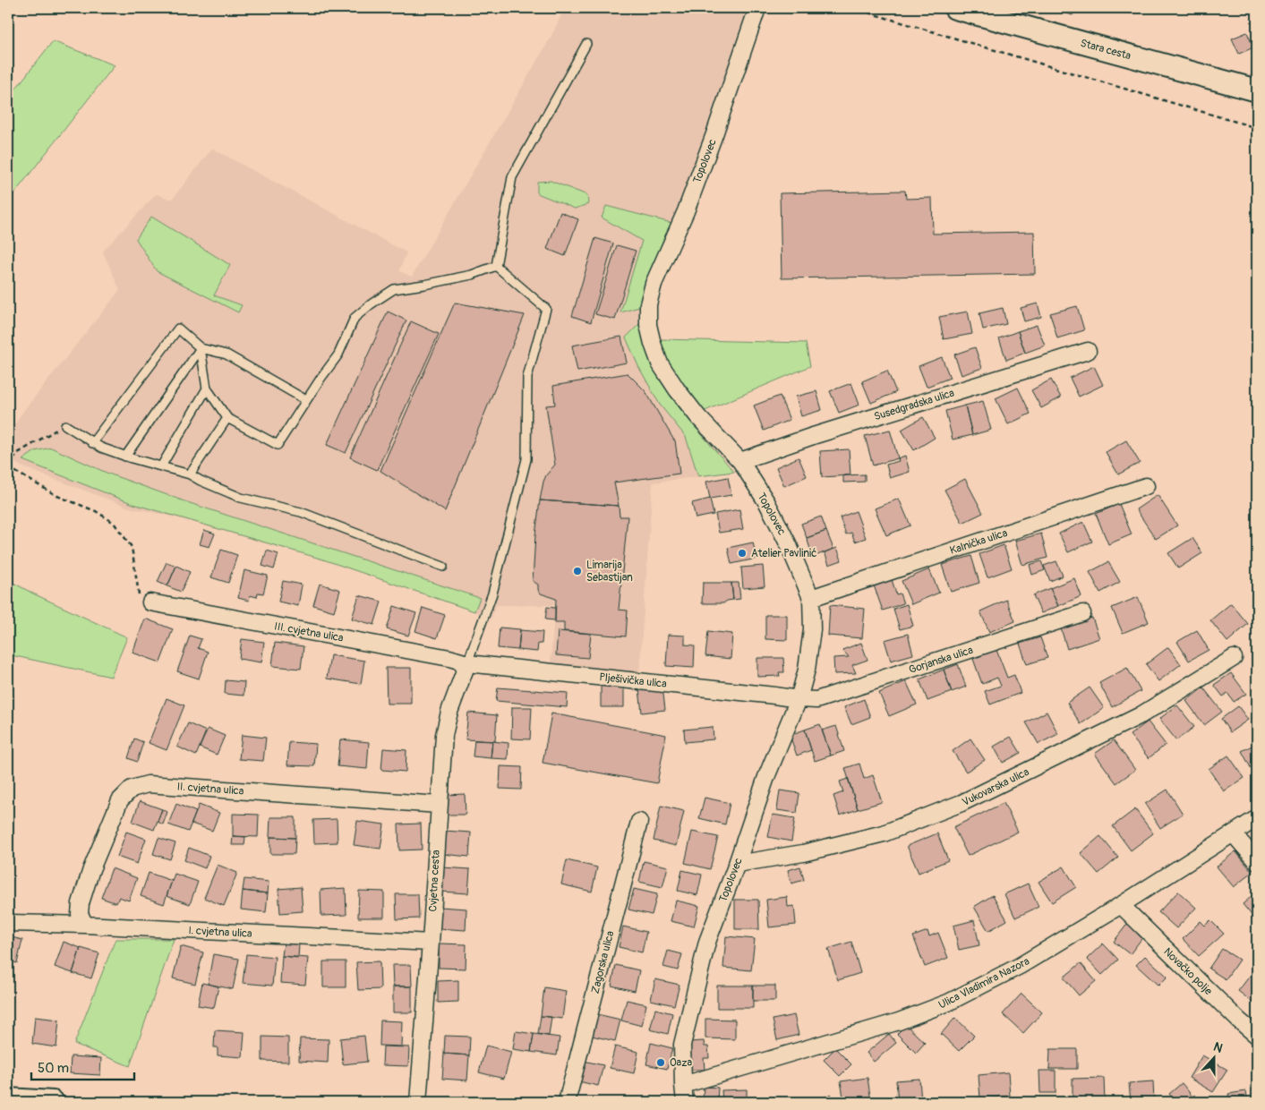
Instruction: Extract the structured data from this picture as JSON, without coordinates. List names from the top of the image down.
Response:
{
  "streets": {
    "main road": ["Stara cesta"],
    "street": [
      "Topolovec",
      "Susedgradska ulica",
      "Kalnička ulica",
      "III. cvjetna ulica",
      "Gorjanska ulica",
      "Plješivička ulica",
      "Vukovarska ulica",
      "II. cvjetna ulica",
      "Cvjetna cesta",
      "I. cvjetna ulica",
      "Zagorska ulica",
      "Novačko polje",
      "Ulica Vladimira Nazora"
    ]
  },
  "crossings": [
    ["Topolovec", "Susedgradska ulica"],
    ["Topolovec", "Kalnička ulica"],
    ["Topolovec", "Gorjanska ulica"],
    ["Topolovec", "Plješivička ulica"],
    ["Topolovec", "Vukovarska ulica"],
    ["Topolovec", "Ulica Vladimira Nazora"],
    ["III. cvjetna ulica", "Plješivička ulica"],
    ["III. cvjetna ulica", "Cvjetna cesta"],
    ["Gorjanska ulica", "Plješivička ulica"],
    ["Plješivička ulica", "Cvjetna cesta"],
    ["II. cvjetna ulica", "Cvjetna cesta"],
    ["II. cvjetna ulica", "I. cvjetna ulica"],
    ["Cvjetna cesta", "I. cvjetna ulica"],
    ["Novačko polje", "Ulica Vladimira Nazora"]
  ],
  "places": ["Atelier Pavlinić", "Limarija Sebastijan", "Oaza"],
  "scale_bar": "50 m",
  "north": "top"
}
